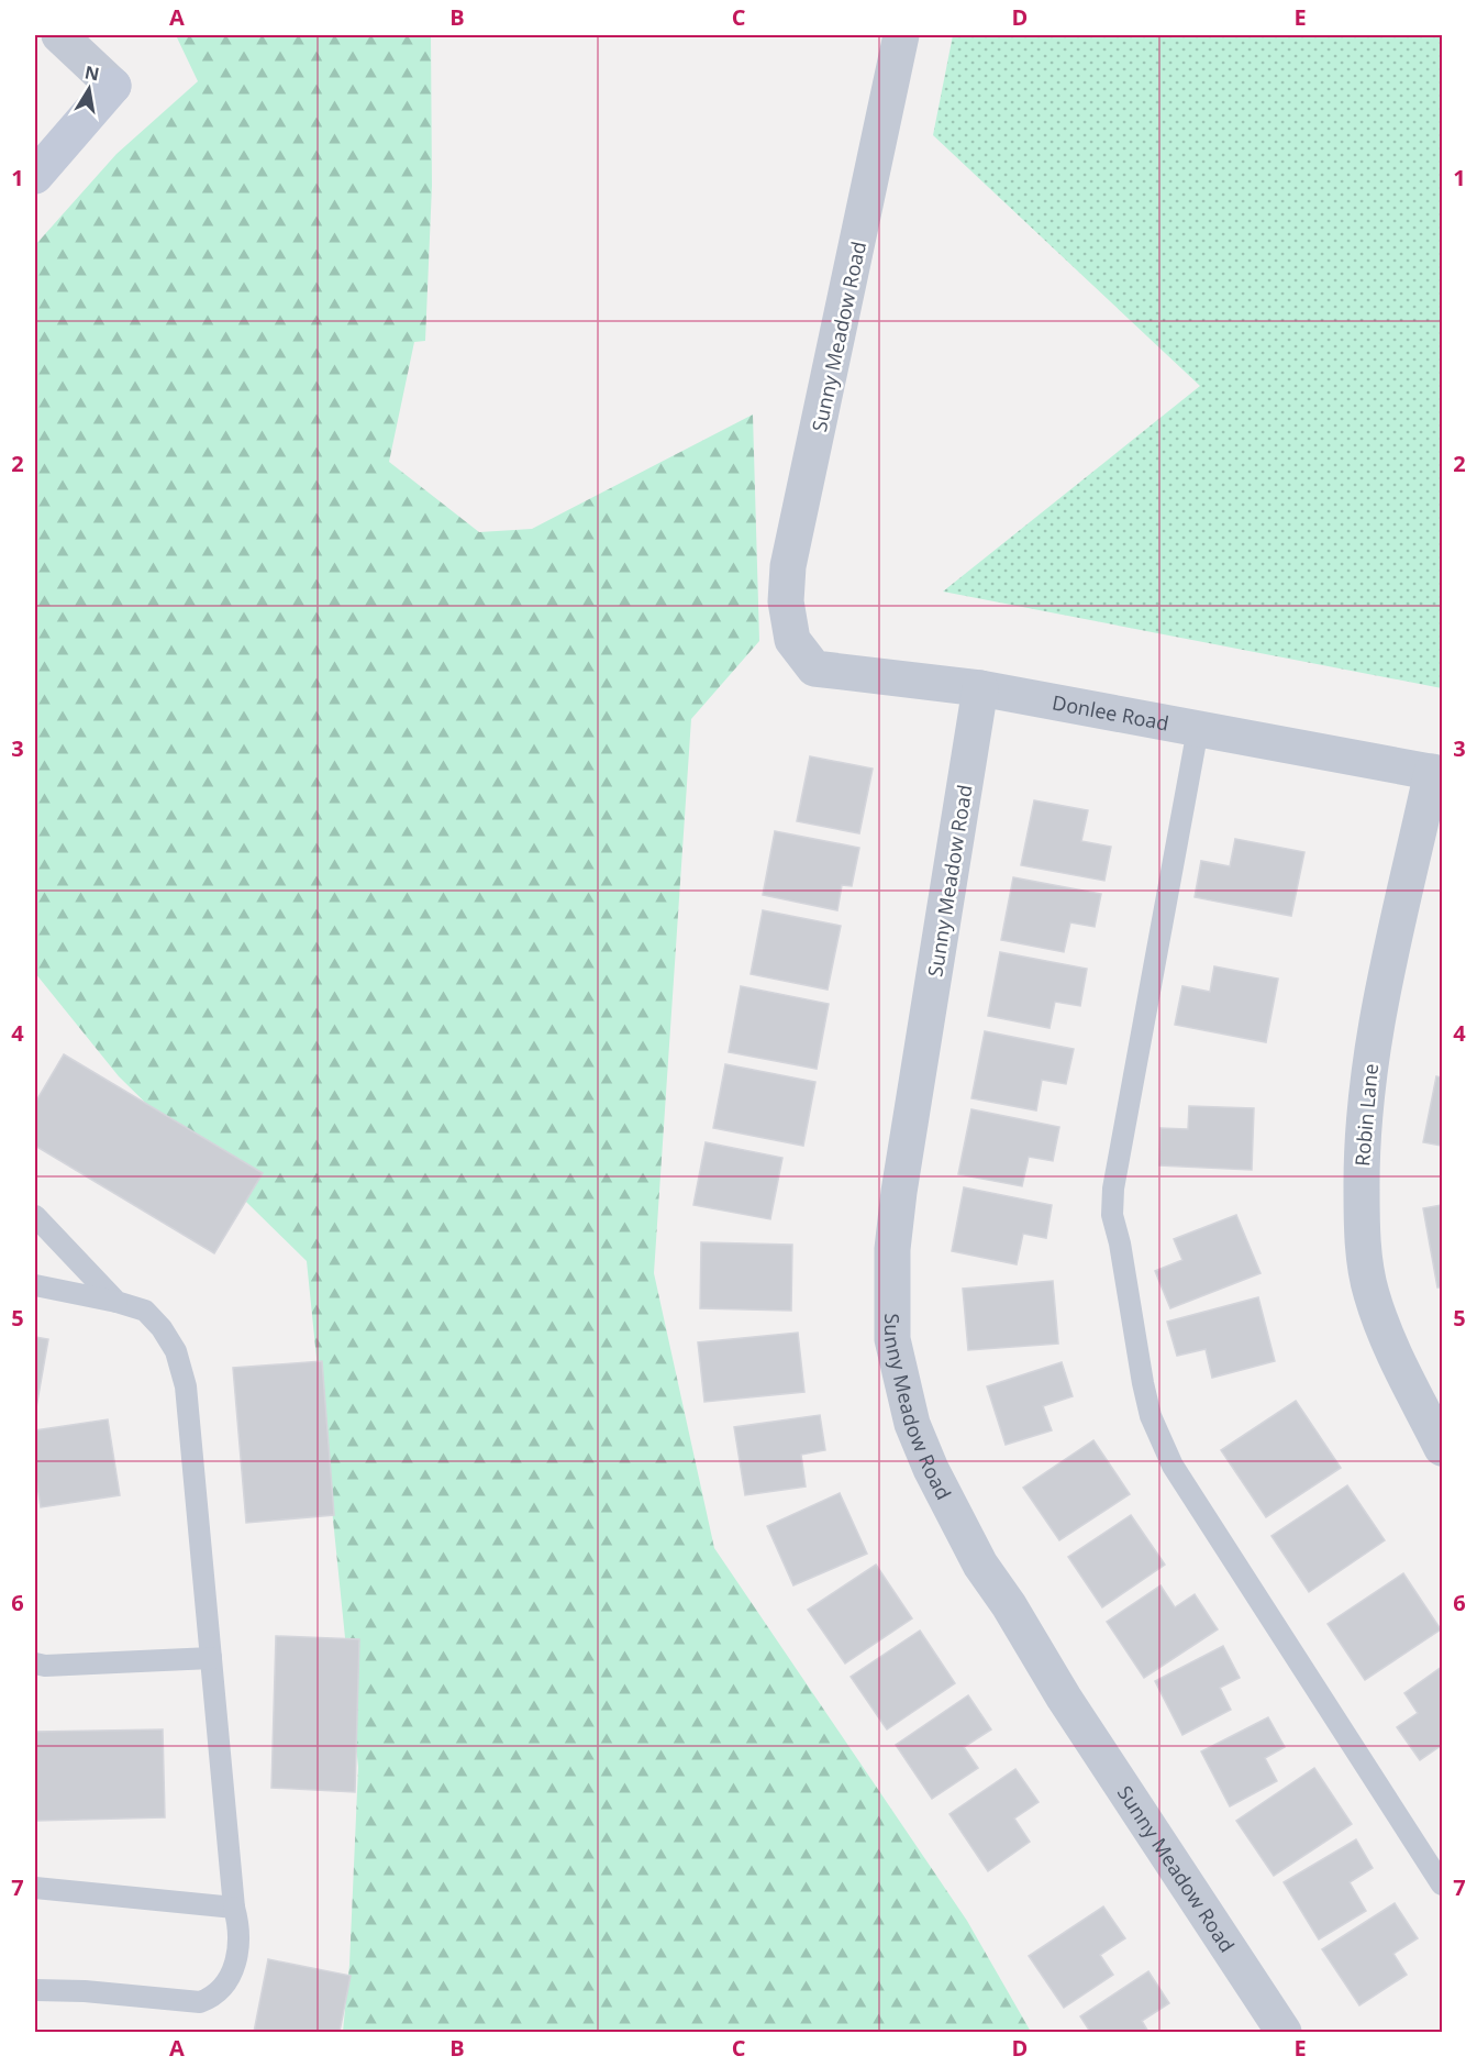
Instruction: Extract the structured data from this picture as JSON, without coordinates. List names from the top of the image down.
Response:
{
  "streets": {
    "street": ["Sunny Meadow Road", "Donlee Road", "Robin Lane"]
  },
  "crossings": [
    ["Sunny Meadow Road", "Donlee Road"],
    ["Donlee Road", "Robin Lane"]
  ],
  "north": "top",
  "grid": {
    "columns": [
      "A",
      "B",
      "C",
      "D",
      "E"
    ],
    "rows": [
      "1",
      "2",
      "3",
      "4",
      "5",
      "6",
      "7"
    ]
  }
}
